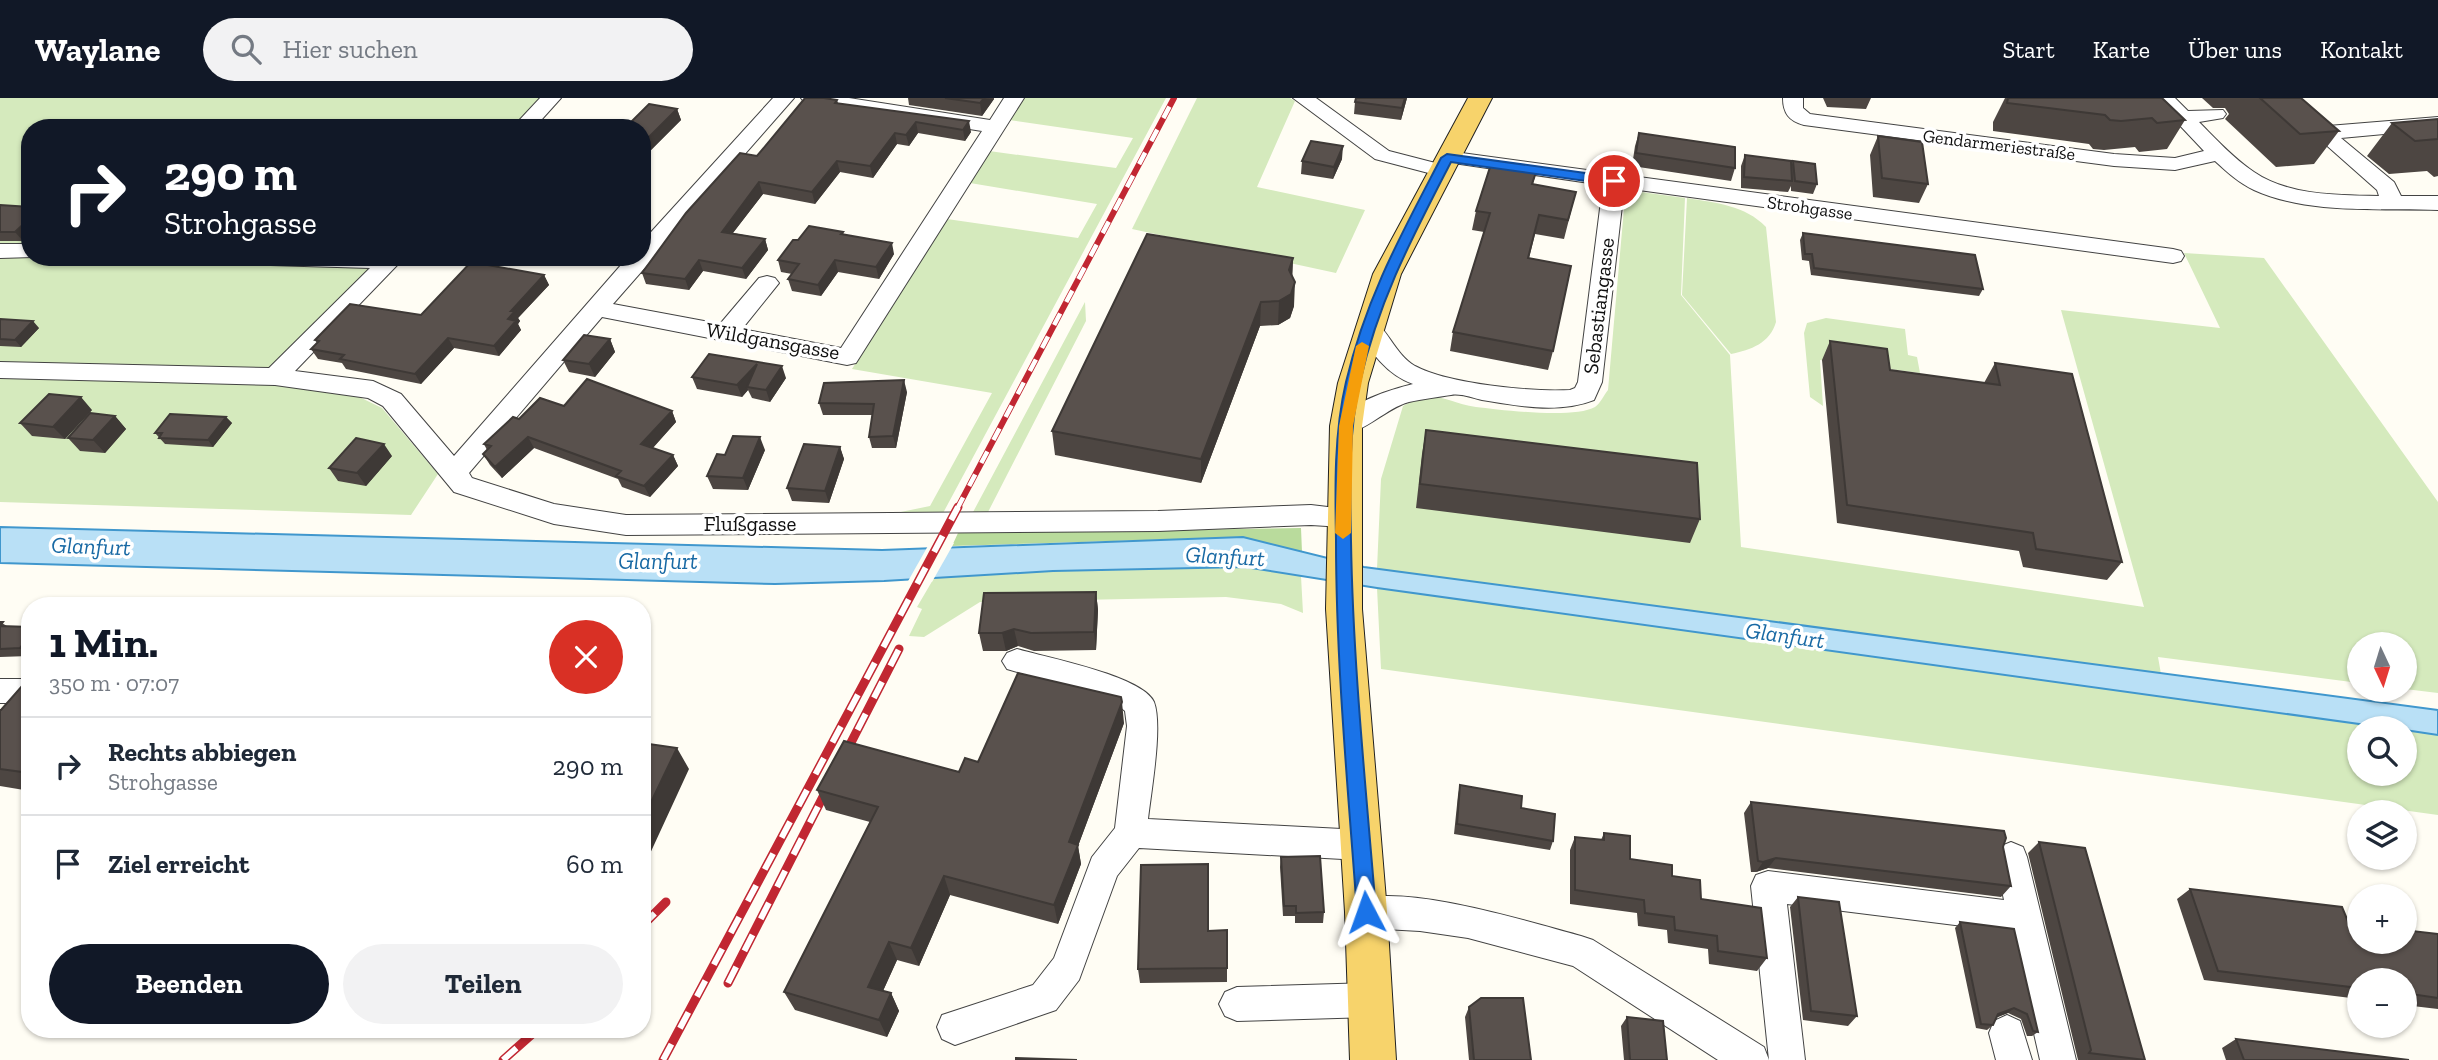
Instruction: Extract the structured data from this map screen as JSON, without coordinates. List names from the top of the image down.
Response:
{
  "streets": {
    "street": [
      "Gendarmeriestraße",
      "Strohgasse",
      "Sebastiangasse",
      "Wildgansgasse",
      "Flußgasse"
    ]
  },
  "crossings": [
    ["Strohgasse", "Sebastiangasse"]
  ],
  "water": ["Glanfurt"],
  "north": "bottom",
  "page": {
    "header": "Waylane",
    "search": "Hier suchen",
    "nav": [
      "Start",
      "Karte",
      "Über uns",
      "Kontakt"
    ],
    "turn": ["290 m", "Strohgasse"],
    "heading": ["1 Min.", "350 m · 07:07"],
    "map_buttons": ["+", "−"],
    "list": [
      {
        "name": "Rechts abbiegen",
        "note": "Strohgasse",
        "value": "290 m"
      },
      {
        "name": "Ziel erreicht",
        "value": "60 m"
      }
    ],
    "buttons": ["Beenden", "Teilen"]
  }
}
